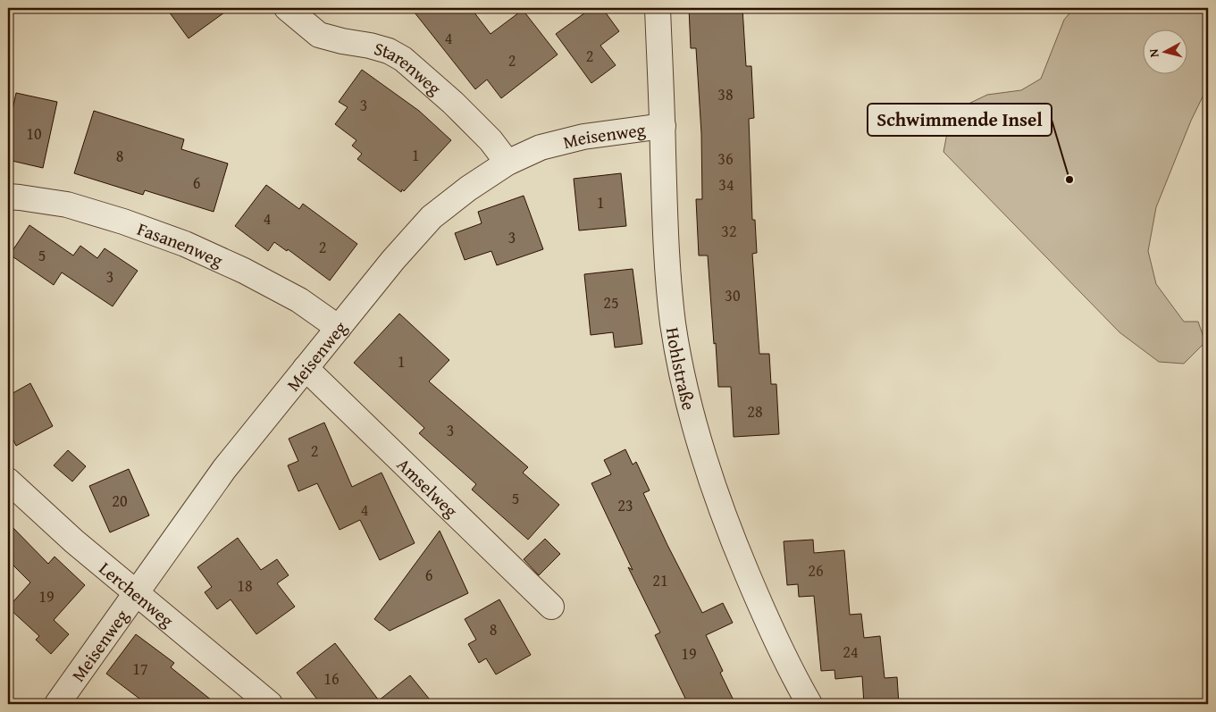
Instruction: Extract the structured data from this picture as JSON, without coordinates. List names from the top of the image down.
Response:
{
  "streets": {
    "street": [
      "Starenweg",
      "Meisenweg",
      "Fasanenweg",
      "Hohlstraße",
      "Amselweg",
      "Lerchenweg"
    ]
  },
  "crossings": [
    ["Starenweg", "Meisenweg"],
    ["Meisenweg", "Fasanenweg"],
    ["Meisenweg", "Hohlstraße"],
    ["Meisenweg", "Amselweg"],
    ["Meisenweg", "Lerchenweg"]
  ],
  "places": ["Schwimmende Insel"],
  "house_numbers": [
    "4",
    "2",
    "2",
    "38",
    "3",
    "10",
    "1",
    "8",
    "36",
    "6",
    "34",
    "1",
    "4",
    "32",
    "3",
    "2",
    "5",
    "3",
    "30",
    "25",
    "1",
    "28",
    "3",
    "2",
    "5",
    "20",
    "23",
    "4",
    "26",
    "6",
    "21",
    "18",
    "19",
    "8",
    "24",
    "19",
    "17",
    "16"
  ],
  "north": "left"
}
